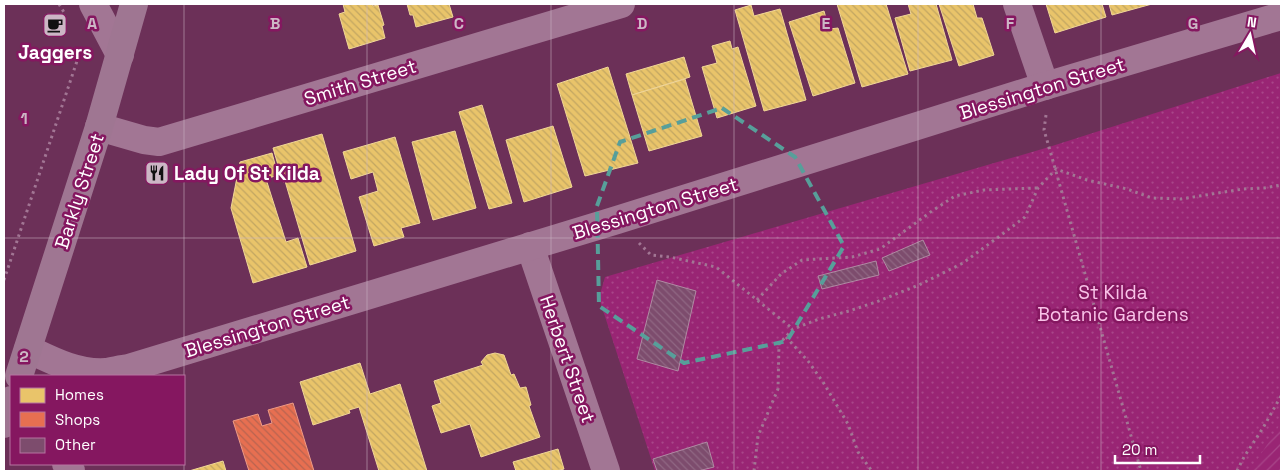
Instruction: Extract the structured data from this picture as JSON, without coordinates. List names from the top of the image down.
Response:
{
  "streets": {
    "main road": ["Barkly Street"],
    "street": ["Smith Street", "Blessington Street", "Herbert Street"]
  },
  "crossings": [
    ["Smith Street", "Barkly Street"],
    ["Blessington Street", "Barkly Street"],
    ["Blessington Street", "Herbert Street"]
  ],
  "parks": ["St Kilda Botanic Gardens"],
  "places": {
    "cafe": ["Jaggers"],
    "restaurant": ["Lady Of St Kilda"]
  },
  "legend": ["Homes", "Shops", "Other"],
  "scale_bar": "20 m",
  "north": "top",
  "grid": {
    "columns": [
      "A",
      "B",
      "C",
      "D",
      "E",
      "F",
      "G"
    ],
    "rows": ["1", "2"]
  }
}
